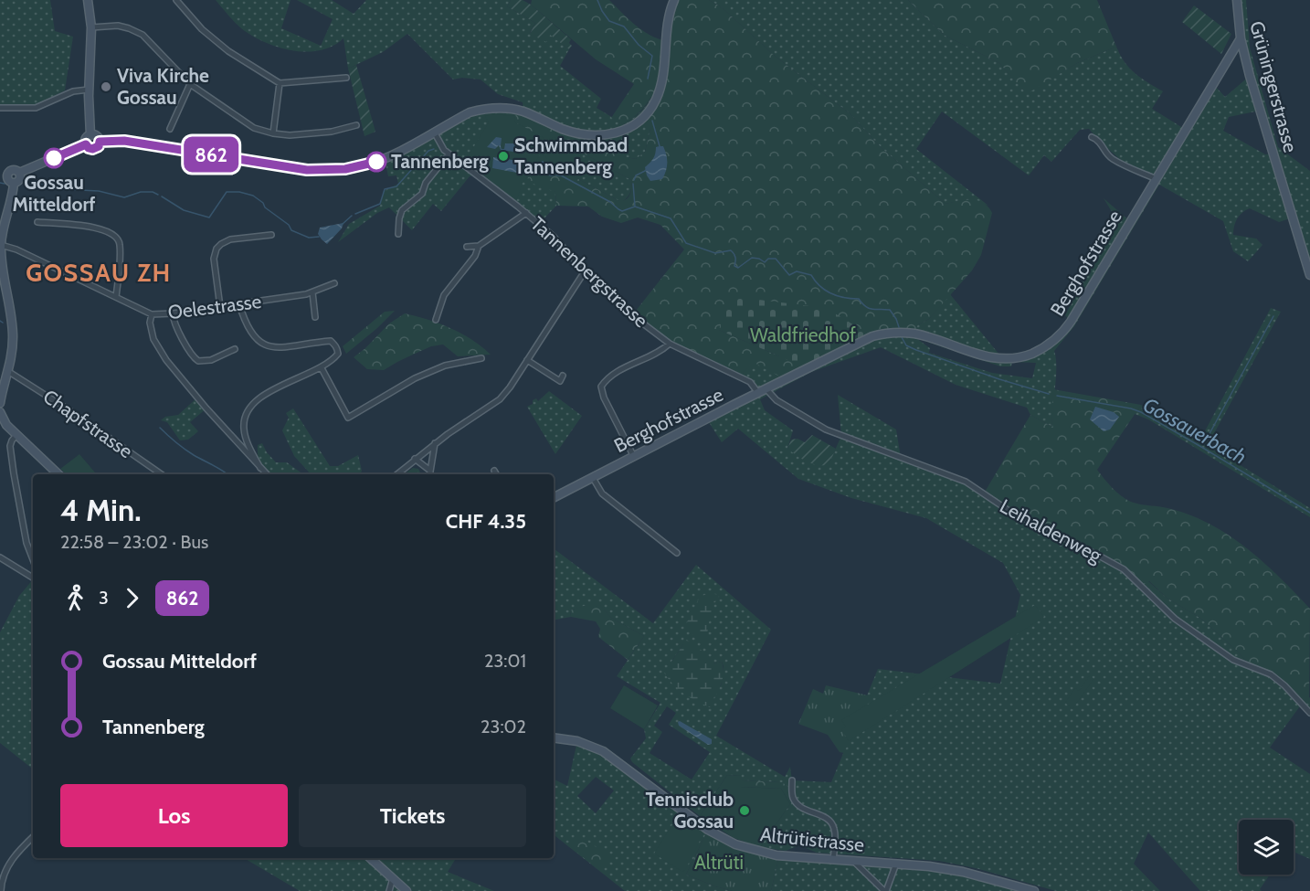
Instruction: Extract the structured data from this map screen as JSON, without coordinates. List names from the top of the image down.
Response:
{
  "streets": {
    "street": [
      "Grüningerstrasse",
      "Berghofstrasse",
      "Tannenbergstrasse",
      "Oelestrasse",
      "Chapfstrasse",
      "Leihaldenweg",
      "Altrütistrasse"
    ]
  },
  "crossings": [
    ["Grüningerstrasse", "Berghofstrasse"],
    ["Berghofstrasse", "Tannenbergstrasse"],
    ["Berghofstrasse", "Leihaldenweg"],
    ["Tannenbergstrasse", "Leihaldenweg"]
  ],
  "districts": ["GOSSAU ZH"],
  "water": ["Gossauerbach"],
  "parks": ["Waldfriedhof", "Altrüti"],
  "places": [
    "Viva Kirche Gossau",
    "Schwimmbad Tannenberg",
    "Gossau Mitteldorf",
    "Tannenberg",
    "Tennisclub Gossau"
  ],
  "lines": ["bus line 862"],
  "page": {
    "on_map": "862",
    "heading": ["4 Min.", "22:58 – 23:02 · Bus", "CHF 4.35"],
    "legs": ["3", "862"],
    "list": [
      {
        "name": "Gossau Mitteldorf",
        "value": "23:01"
      },
      {
        "name": "Tannenberg",
        "value": "23:02"
      }
    ],
    "buttons": ["Los", "Tickets"]
  }
}
